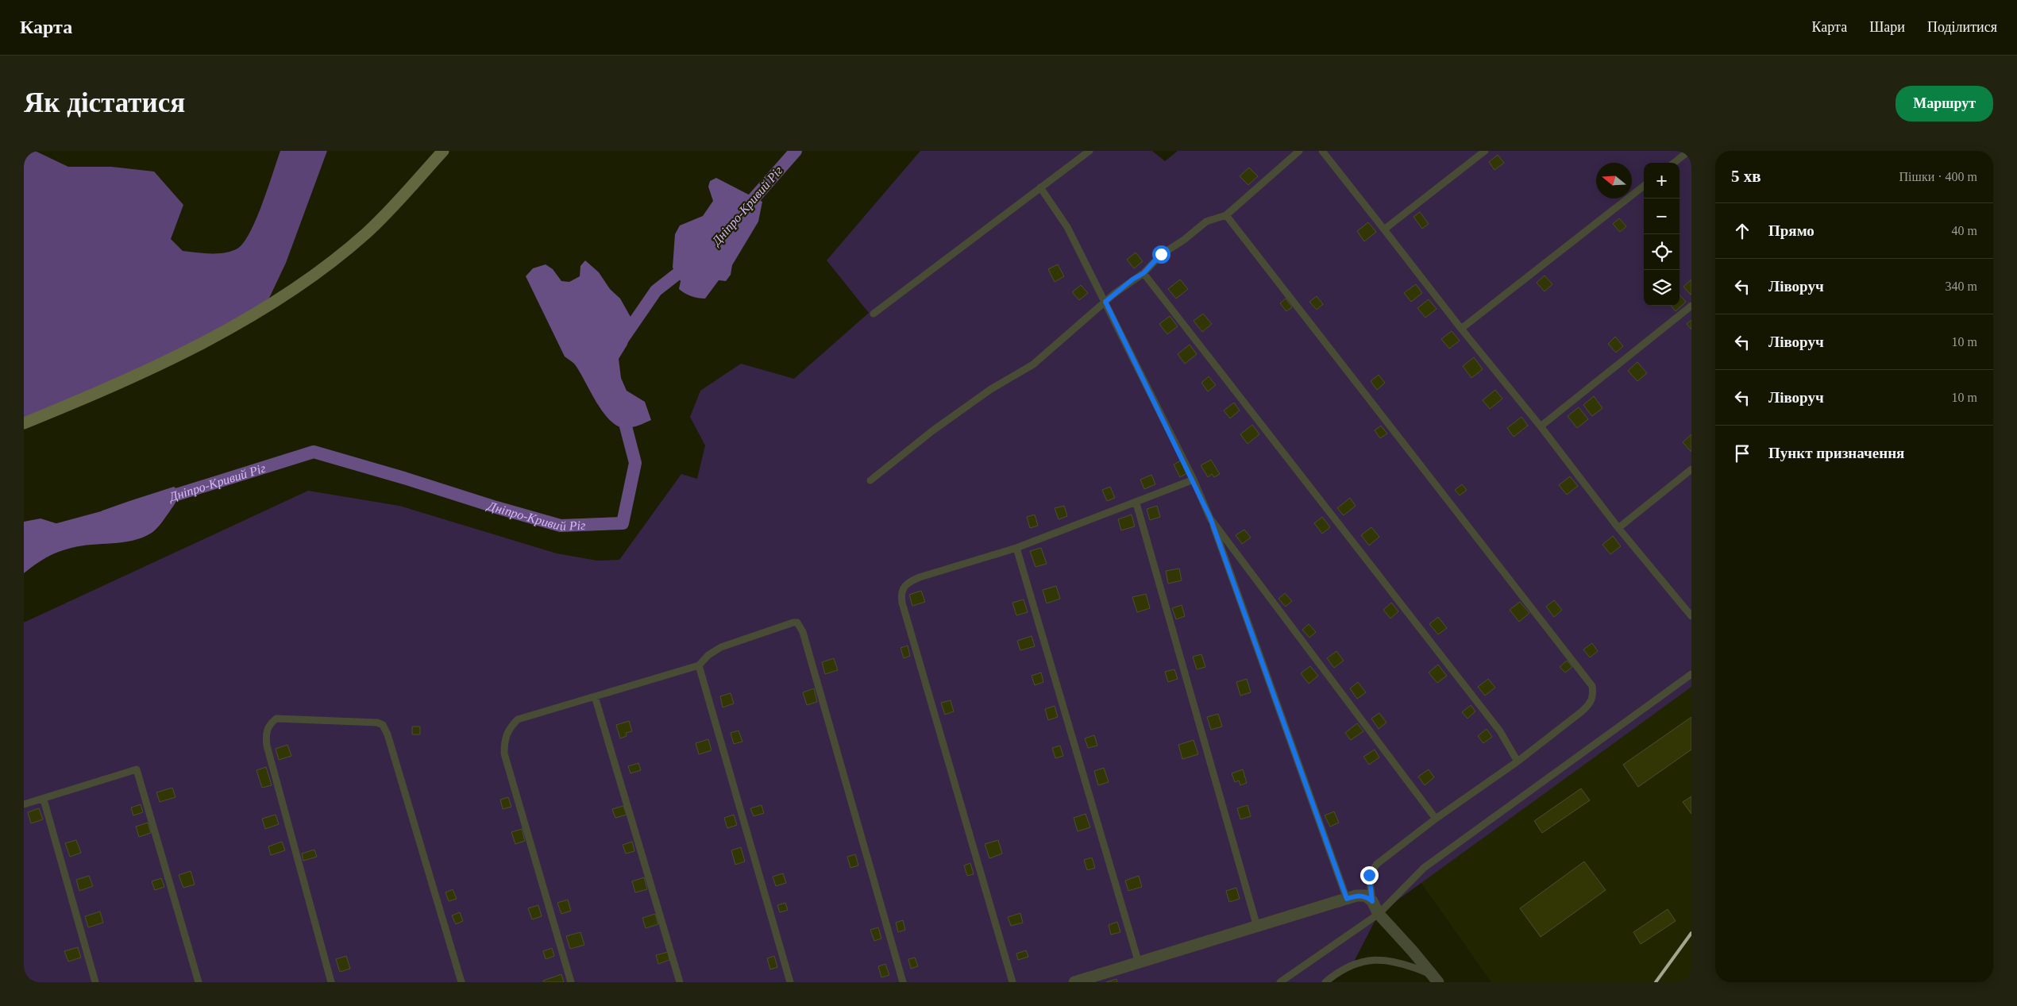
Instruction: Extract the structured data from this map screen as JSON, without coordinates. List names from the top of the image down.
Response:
{
  "water": ["Дніпро-Кривий Ріг"],
  "north": "left",
  "page": {
    "header": "Карта",
    "nav": ["Карта", "Шари", "Поділитися"],
    "buttons": "Маршрут",
    "title": "Як дістатися",
    "heading": ["5 хв", "Пішки · 400 m"],
    "map_buttons": ["+", "−"],
    "list": [
      ["Прямо", "40 m"],
      ["Ліворуч", "340 m"],
      ["Ліворуч", "10 m"],
      ["Ліворуч", "10 m"],
      "Пункт призначення"
    ]
  }
}
